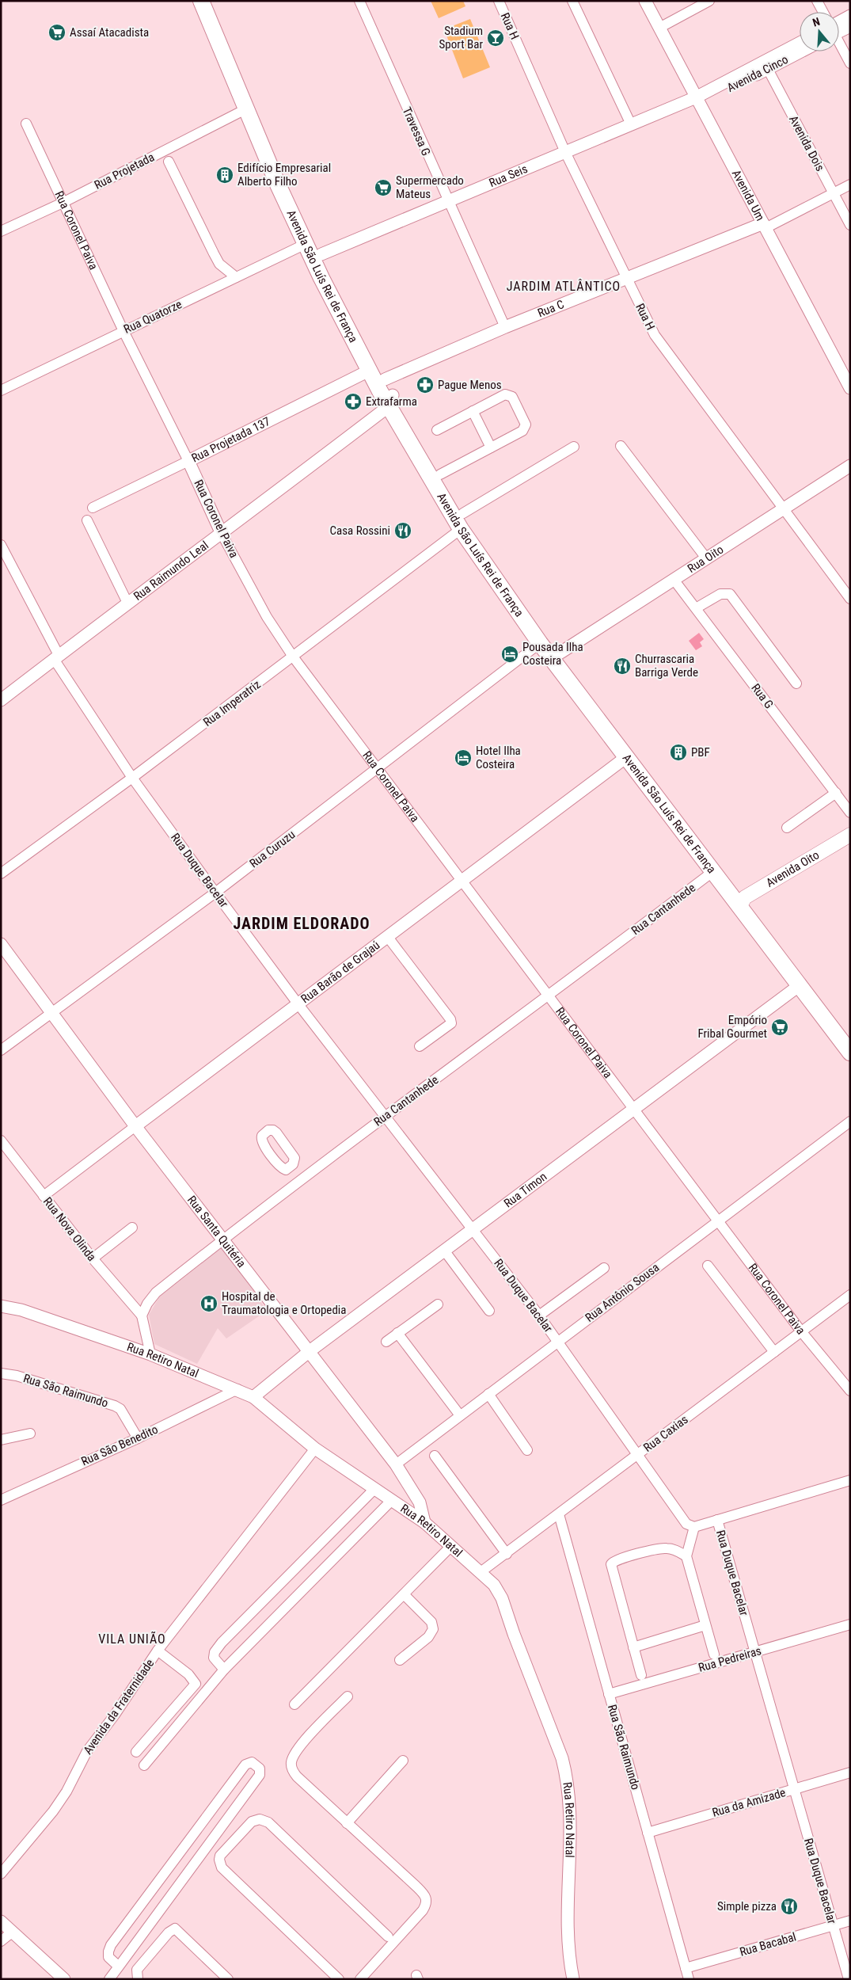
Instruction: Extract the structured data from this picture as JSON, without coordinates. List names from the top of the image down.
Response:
{
  "streets": {
    "main road": ["Avenida São Luís Rei de França", "Avenida Oito"],
    "street": [
      "Rua H",
      "Avenida Cinco",
      "Travessa G",
      "Avenida Dois",
      "Rua Projetada",
      "Rua Seis",
      "Avenida Um",
      "Rua Coronel Paiva",
      "Rua C",
      "Rua Quatorze",
      "Rua Projetada 137",
      "Rua Oito",
      "Rua Raimundo Leal",
      "Rua G",
      "Rua Imperatriz",
      "Rua Curuzu",
      "Rua Duque Bacelar",
      "Rua Cantanhede",
      "Rua Barão de Grajaú",
      "Rua Timon",
      "Rua Nova Olinda",
      "Rua Santa Quitéria",
      "Rua Antônio Sousa",
      "Rua Retiro Natal",
      "Rua São Raimundo",
      "Rua Caxias",
      "Rua São Benedito",
      "Rua Pedreiras",
      "Avenida da Fraternidade",
      "Rua da Amizade",
      "Rua Bacabal"
    ]
  },
  "crossings": [
    ["Rua H", "Rua Seis"],
    ["Rua H", "Rua C"],
    ["Rua H", "Rua Oito"],
    ["Avenida Cinco", "Avenida Dois"],
    ["Avenida Cinco", "Rua Seis"],
    ["Avenida Cinco", "Avenida Um"],
    ["Travessa G", "Rua Seis"],
    ["Travessa G", "Rua C"],
    ["Rua Projetada", "Rua Coronel Paiva"],
    ["Rua Projetada", "Avenida São Luís Rei de França"],
    ["Rua Seis", "Avenida Um"],
    ["Rua Seis", "Avenida São Luís Rei de França"],
    ["Avenida Um", "Rua C"],
    ["Rua Coronel Paiva", "Rua Quatorze"],
    ["Rua Coronel Paiva", "Rua Projetada 137"],
    ["Rua Coronel Paiva", "Rua Raimundo Leal"],
    ["Rua Coronel Paiva", "Rua Imperatriz"],
    ["Rua Coronel Paiva", "Rua Curuzu"],
    ["Rua Coronel Paiva", "Rua Cantanhede"],
    ["Rua Coronel Paiva", "Rua Barão de Grajaú"],
    ["Rua Coronel Paiva", "Rua Timon"],
    ["Rua Coronel Paiva", "Rua Antônio Sousa"],
    ["Rua Coronel Paiva", "Rua Caxias"],
    ["Avenida São Luís Rei de França", "Rua C"],
    ["Avenida São Luís Rei de França", "Rua Quatorze"],
    ["Avenida São Luís Rei de França", "Rua Projetada 137"],
    ["Avenida São Luís Rei de França", "Rua Oito"],
    ["Avenida São Luís Rei de França", "Rua Raimundo Leal"],
    ["Avenida São Luís Rei de França", "Rua Imperatriz"],
    ["Avenida São Luís Rei de França", "Rua Curuzu"],
    ["Avenida São Luís Rei de França", "Avenida Oito"],
    ["Avenida São Luís Rei de França", "Rua Cantanhede"],
    ["Avenida São Luís Rei de França", "Rua Barão de Grajaú"],
    ["Avenida São Luís Rei de França", "Rua Timon"],
    ["Rua Oito", "Rua G"],
    ["Rua Raimundo Leal", "Rua Duque Bacelar"],
    ["Rua Imperatriz", "Rua Duque Bacelar"],
    ["Rua Curuzu", "Rua Duque Bacelar"],
    ["Rua Curuzu", "Rua Santa Quitéria"],
    ["Rua Duque Bacelar", "Rua Cantanhede"],
    ["Rua Duque Bacelar", "Rua Barão de Grajaú"],
    ["Rua Duque Bacelar", "Rua Timon"],
    ["Rua Duque Bacelar", "Rua Antônio Sousa"],
    ["Rua Duque Bacelar", "Rua Caxias"],
    ["Rua Duque Bacelar", "Rua Pedreiras"],
    ["Rua Duque Bacelar", "Rua da Amizade"],
    ["Rua Duque Bacelar", "Rua Bacabal"],
    ["Rua Cantanhede", "Rua Nova Olinda"],
    ["Rua Cantanhede", "Rua Santa Quitéria"],
    ["Rua Barão de Grajaú", "Rua Nova Olinda"],
    ["Rua Barão de Grajaú", "Rua Santa Quitéria"],
    ["Rua Timon", "Rua Santa Quitéria"],
    ["Rua Timon", "Rua Retiro Natal"],
    ["Rua Santa Quitéria", "Rua Antônio Sousa"],
    ["Rua Santa Quitéria", "Rua Retiro Natal"],
    ["Rua Retiro Natal", "Rua Caxias"],
    ["Rua Retiro Natal", "Rua São Benedito"],
    ["Rua Retiro Natal", "Avenida da Fraternidade"],
    ["Rua São Raimundo", "Rua Caxias"],
    ["Rua São Raimundo", "Rua São Benedito"],
    ["Rua São Raimundo", "Rua Pedreiras"],
    ["Rua São Raimundo", "Rua da Amizade"],
    ["Rua São Raimundo", "Rua Bacabal"]
  ],
  "districts": ["JARDIM ATLÂNTICO", "JARDIM ELDORADO", "VILA UNIÃO"],
  "places": {
    "supermarket": ["Assaí Atacadista", "Supermercado Mateus", "Empório Fribal Gourmet"],
    "bar": ["Stadium Sport Bar"],
    "building": ["Edifício Empresarial Alberto Filho", "PBF"],
    "pharmacy": ["Pague Menos", "Extrafarma"],
    "restaurant": ["Casa Rossini", "Churrascaria Barriga Verde", "Simple pizza"],
    "hotel": ["Pousada Ilha Costeira", "Hotel Ilha Costeira"],
    "hospital": ["Hospital de Traumatologia e Ortopedia"]
  },
  "north": "top"
}
